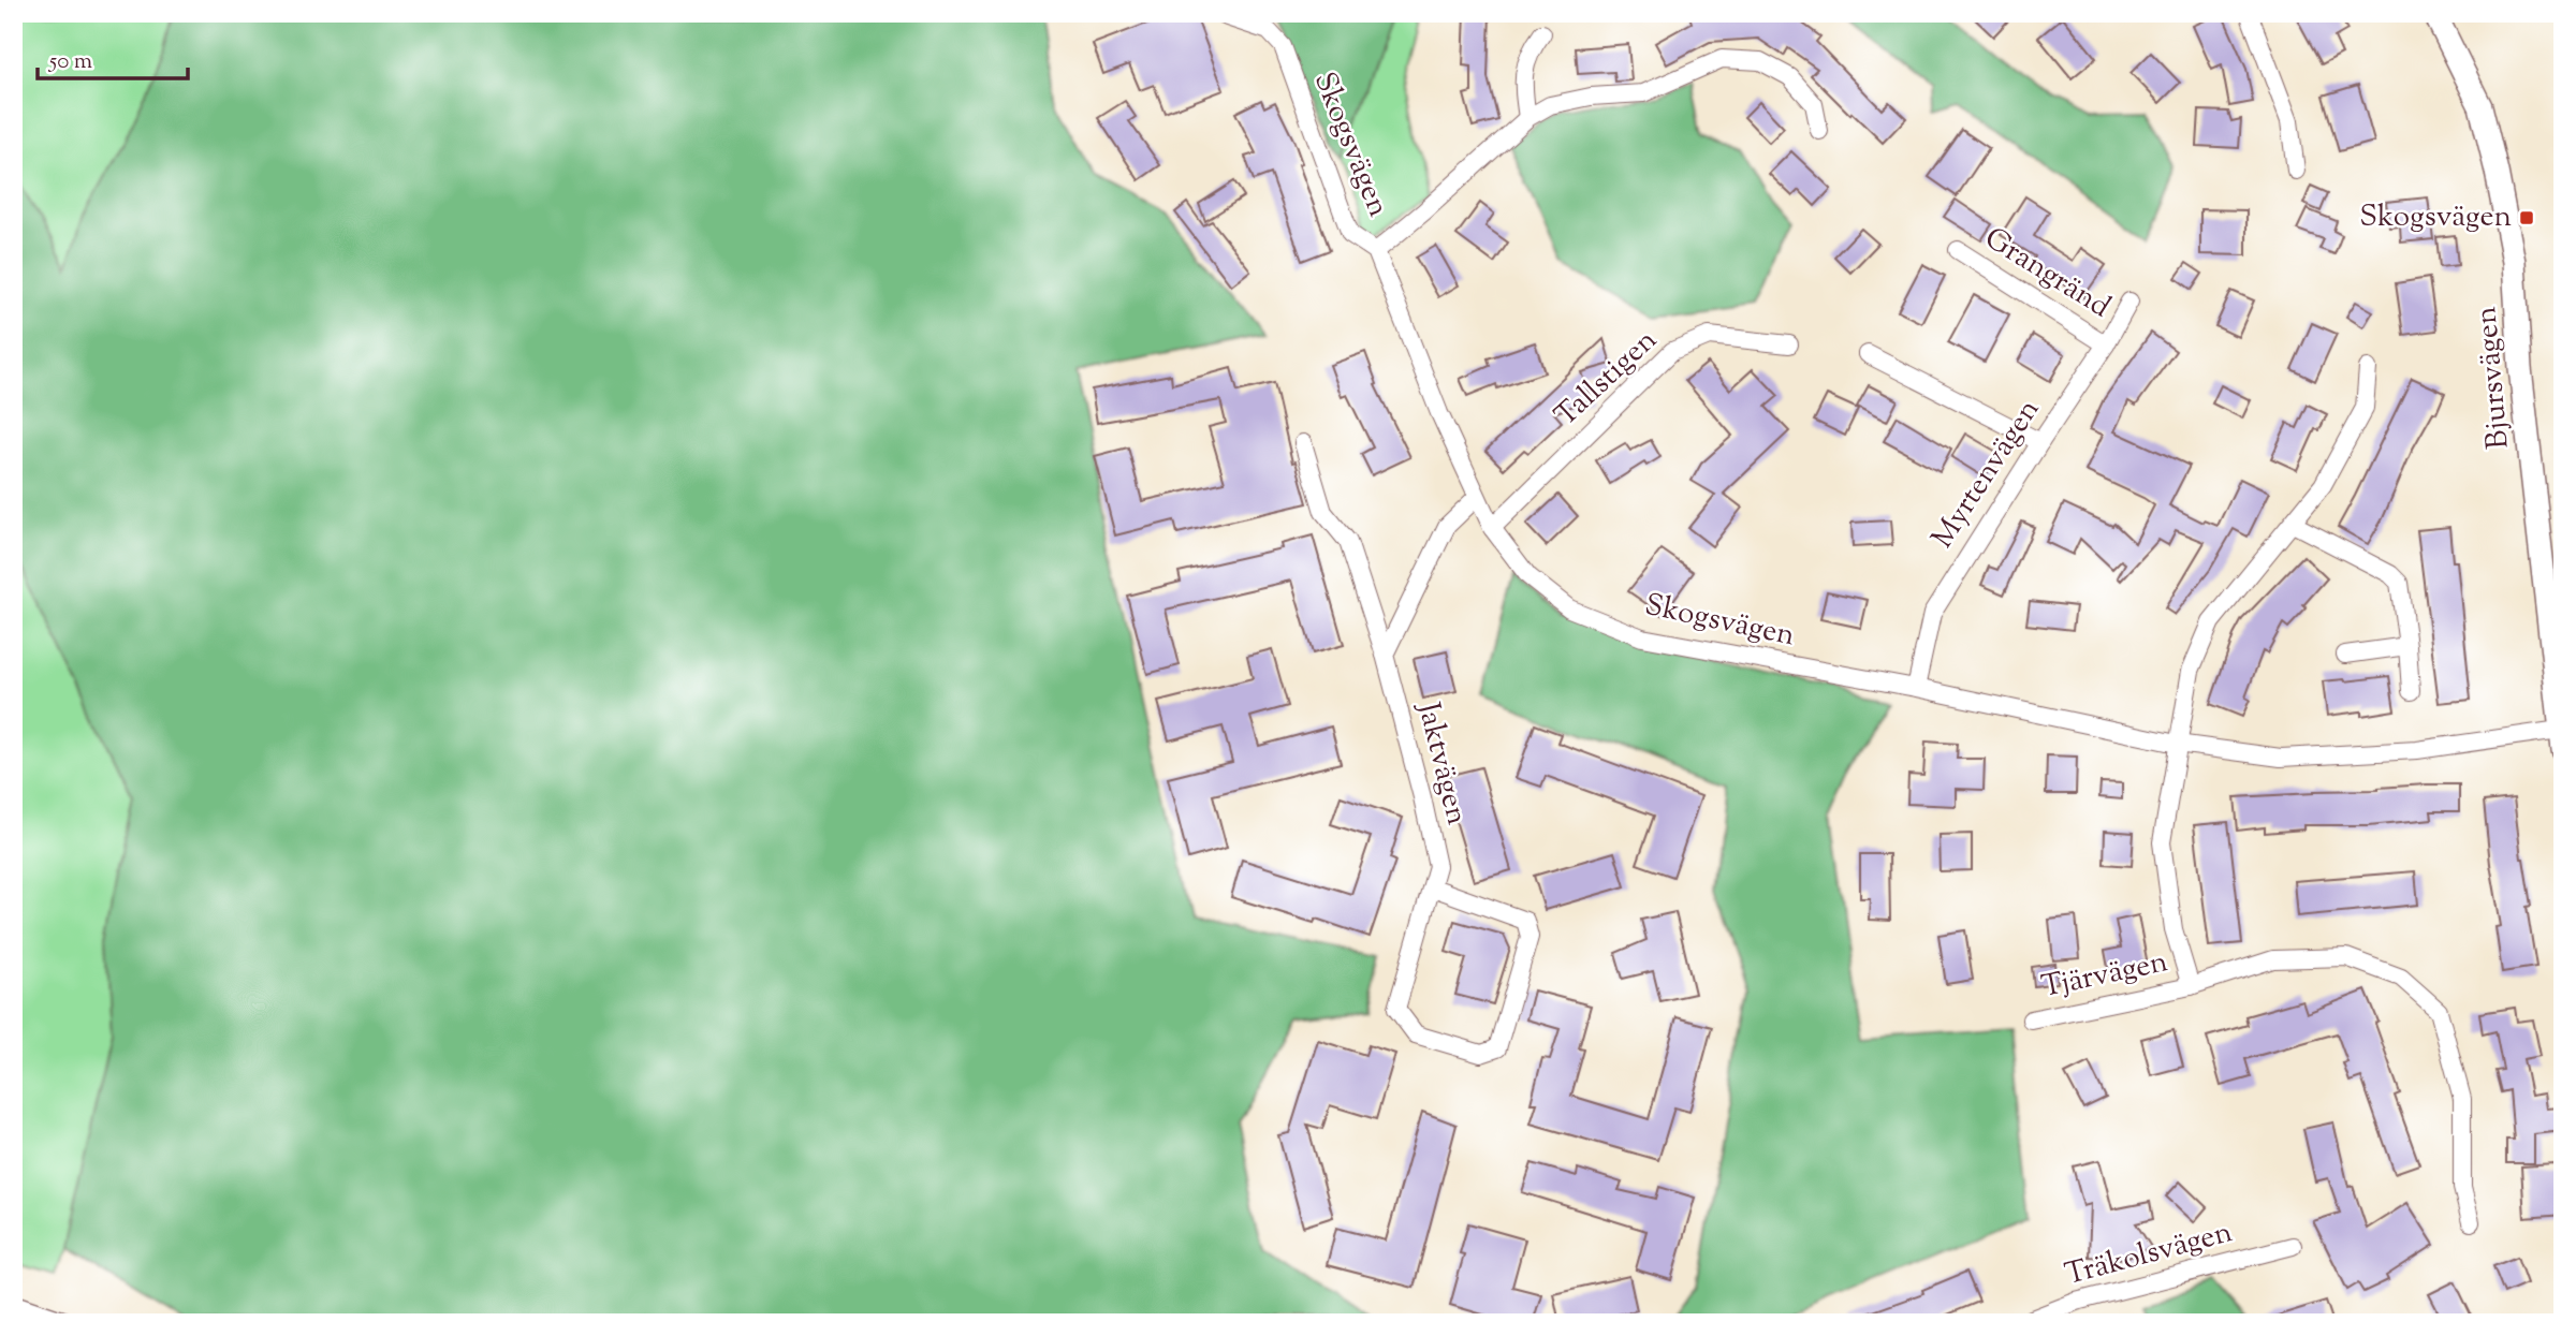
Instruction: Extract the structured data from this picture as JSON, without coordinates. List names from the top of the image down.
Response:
{
  "streets": {
    "street": [
      "Skogsvägen",
      "Grangränd",
      "Bjursvägen",
      "Tallstigen",
      "Myrtenvägen",
      "Jaktvägen",
      "Tjärvägen",
      "Träkolsvägen"
    ]
  },
  "crossings": [
    ["Skogsvägen", "Bjursvägen"],
    ["Skogsvägen", "Tallstigen"],
    ["Skogsvägen", "Myrtenvägen"],
    ["Grangränd", "Myrtenvägen"]
  ],
  "places": {
    "transit": ["Skogsvägen"]
  },
  "scale_bar": "50 m"
}
